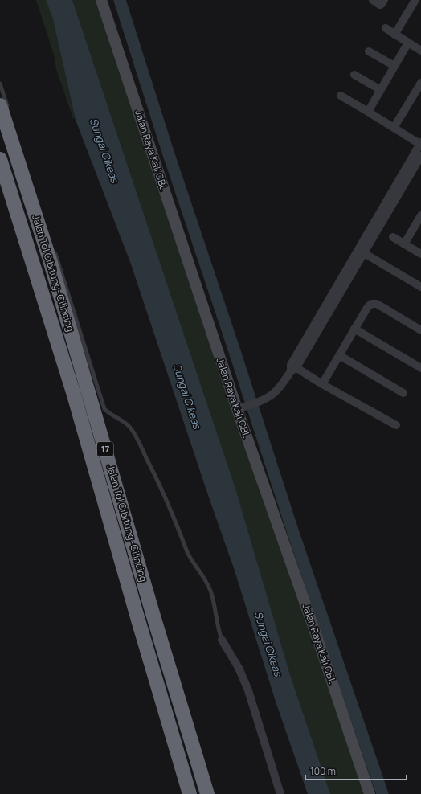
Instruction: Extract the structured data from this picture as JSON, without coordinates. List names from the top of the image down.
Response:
{
  "streets": {
    "highway": ["Jalan Tol Cibitung–Cilincing", "17"],
    "main road": ["Jalan Raya Kali CBL"]
  },
  "water": ["Sungai Cikeas"],
  "scale_bar": "100 m"
}
